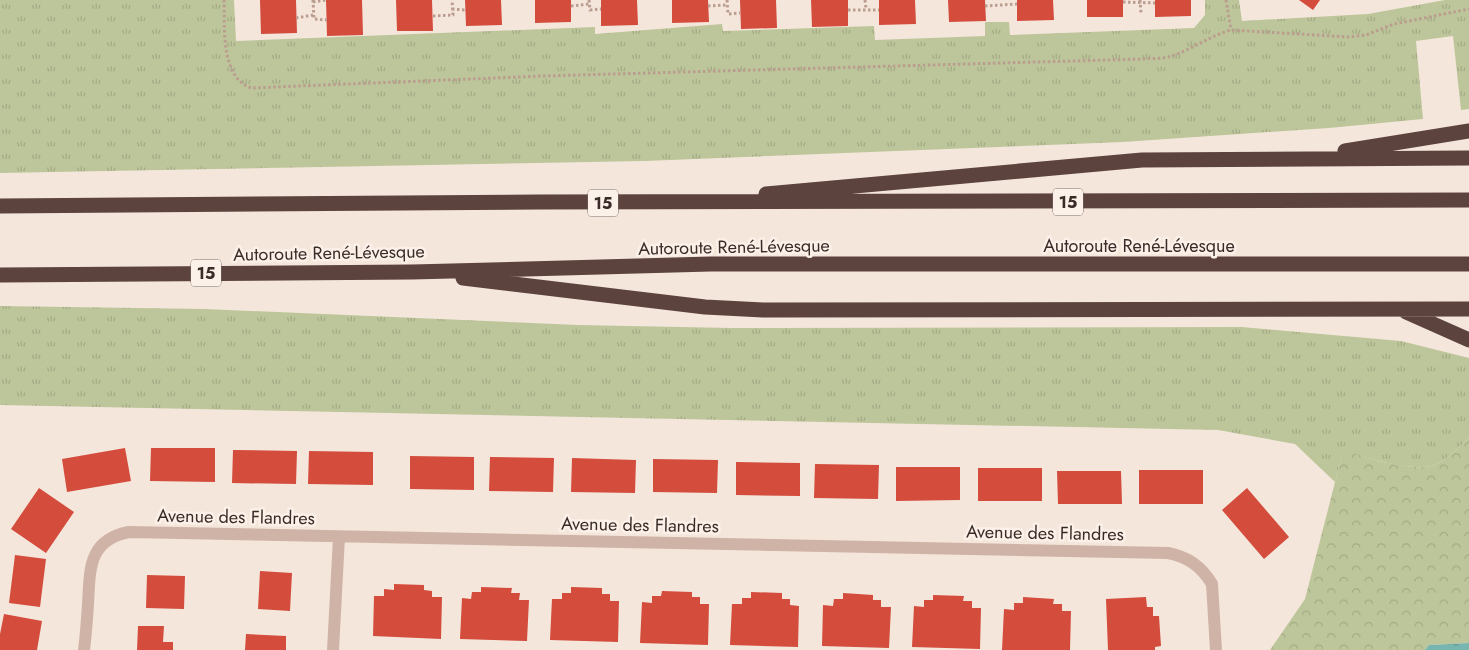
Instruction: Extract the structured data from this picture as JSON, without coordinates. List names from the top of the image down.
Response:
{
  "streets": {
    "highway": ["15", "Autoroute René-Lévesque"],
    "street": ["Avenue des Flandres"]
  }
}
